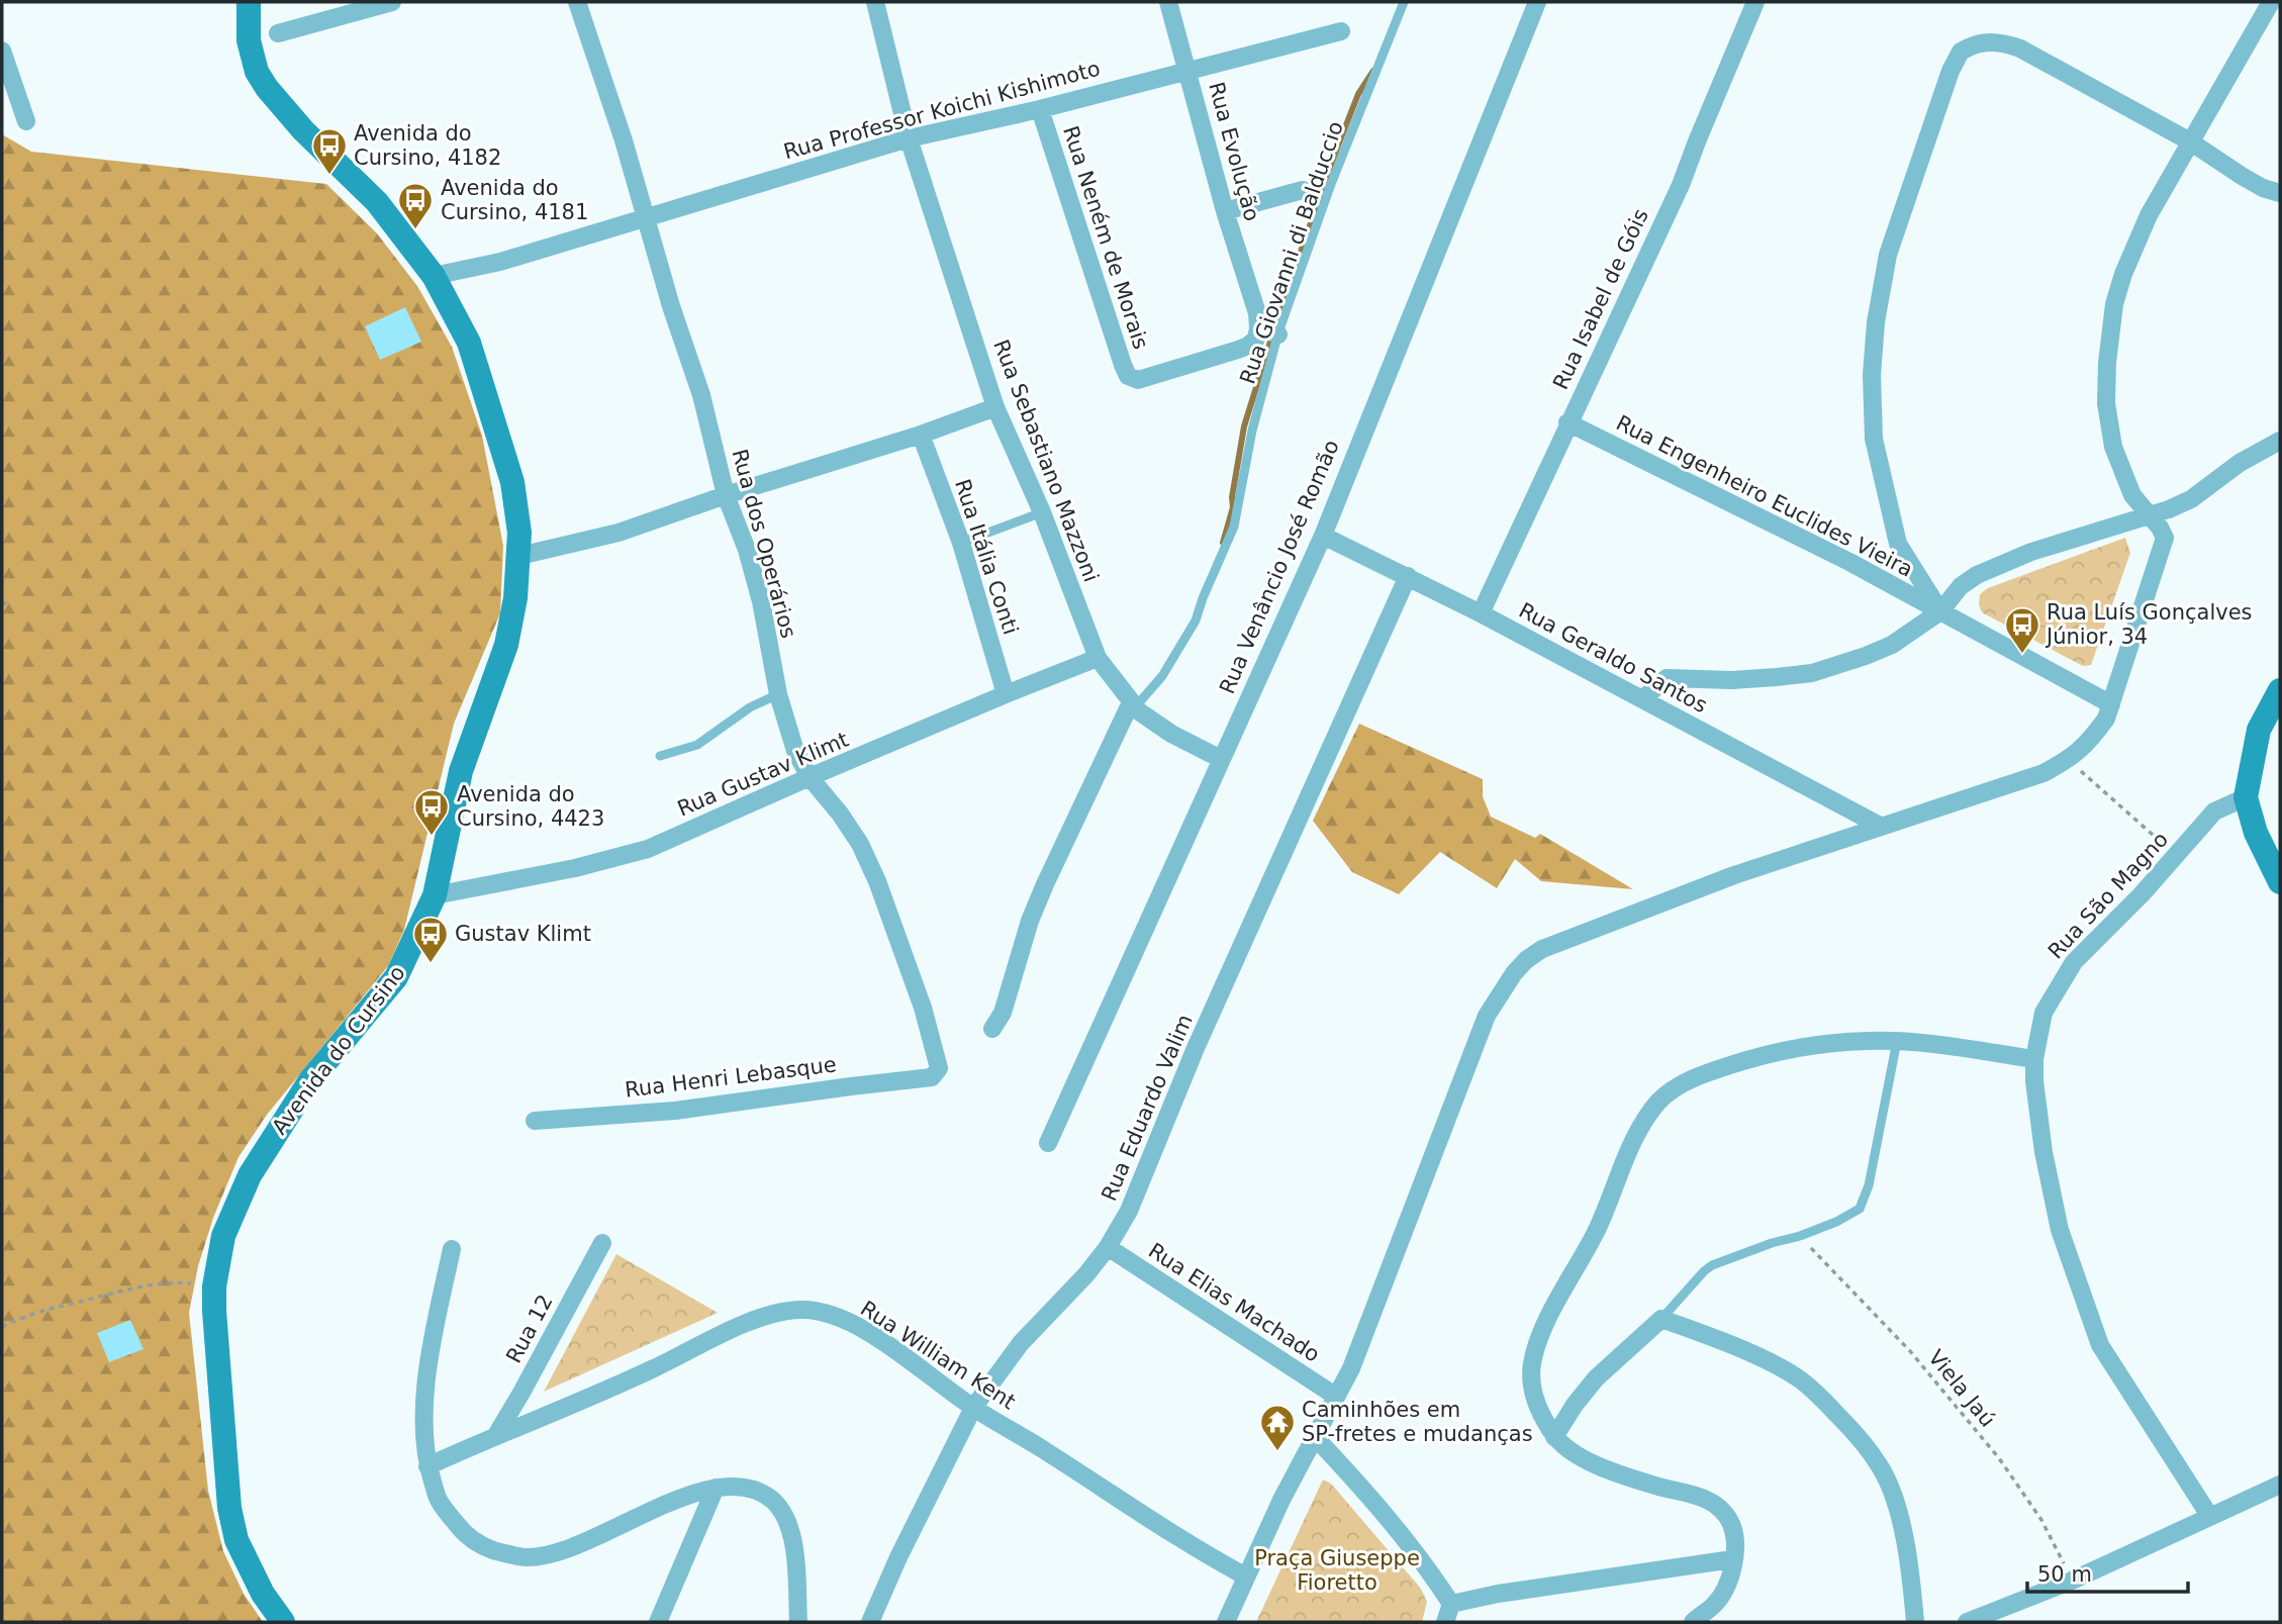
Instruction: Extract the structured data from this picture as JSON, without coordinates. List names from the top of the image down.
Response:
{
  "streets": {
    "main road": ["Avenida do Cursino"],
    "street": [
      "Rua Professor Koichi Kishimoto",
      "Rua Evolução",
      "Rua Neném de Morais",
      "Rua Isabel de Góis",
      "Rua Sebastiano Mazzoni",
      "Rua Engenheiro Euclides Vieira",
      "Rua dos Operários",
      "Rua Itália Conti",
      "Rua Venâncio José Romão",
      "Rua Geraldo Santos",
      "Rua Gustav Klimt",
      "Rua São Magno",
      "Rua Henri Lebasque",
      "Rua Eduardo Valim",
      "Rua Elias Machado",
      "Rua 12",
      "Rua William Kent"
    ],
    "lane": ["Rua Giovanni di Balduccio"],
    "path": ["Viela Jaú"]
  },
  "crossings": [
    ["Rua Professor Koichi Kishimoto", "Rua Evolução"],
    ["Rua Professor Koichi Kishimoto", "Rua Neném de Morais"],
    ["Rua Professor Koichi Kishimoto", "Rua Sebastiano Mazzoni"],
    ["Rua Professor Koichi Kishimoto", "Rua dos Operários"],
    ["Rua Professor Koichi Kishimoto", "Avenida do Cursino"],
    ["Rua Evolução", "Rua Neném de Morais"],
    ["Rua Giovanni di Balduccio", "Rua Sebastiano Mazzoni"],
    ["Rua Isabel de Góis", "Rua Engenheiro Euclides Vieira"],
    ["Rua Isabel de Góis", "Rua Geraldo Santos"],
    ["Rua Sebastiano Mazzoni", "Rua Venâncio José Romão"],
    ["Rua Sebastiano Mazzoni", "Rua Gustav Klimt"],
    ["Rua dos Operários", "Rua Gustav Klimt"],
    ["Rua dos Operários", "Rua Henri Lebasque"],
    ["Rua Itália Conti", "Rua Gustav Klimt"],
    ["Rua Venâncio José Romão", "Rua Geraldo Santos"],
    ["Rua Geraldo Santos", "Rua Eduardo Valim"],
    ["Rua Gustav Klimt", "Avenida do Cursino"],
    ["Rua Eduardo Valim", "Rua Elias Machado"],
    ["Rua Eduardo Valim", "Rua William Kent"],
    ["Rua 12", "Rua William Kent"]
  ],
  "parks": ["Praça Giuseppe Fioretto"],
  "places": {
    "bus stop": [
      "Avenida do Cursino, 4182",
      "Avenida do Cursino, 4181",
      "Rua Luís Gonçalves Júnior, 34",
      "Avenida do Cursino, 4423",
      "Gustav Klimt"
    ],
    "temple": ["Caminhões em SP-fretes e mudanças"]
  },
  "scale_bar": "50 m"
}
